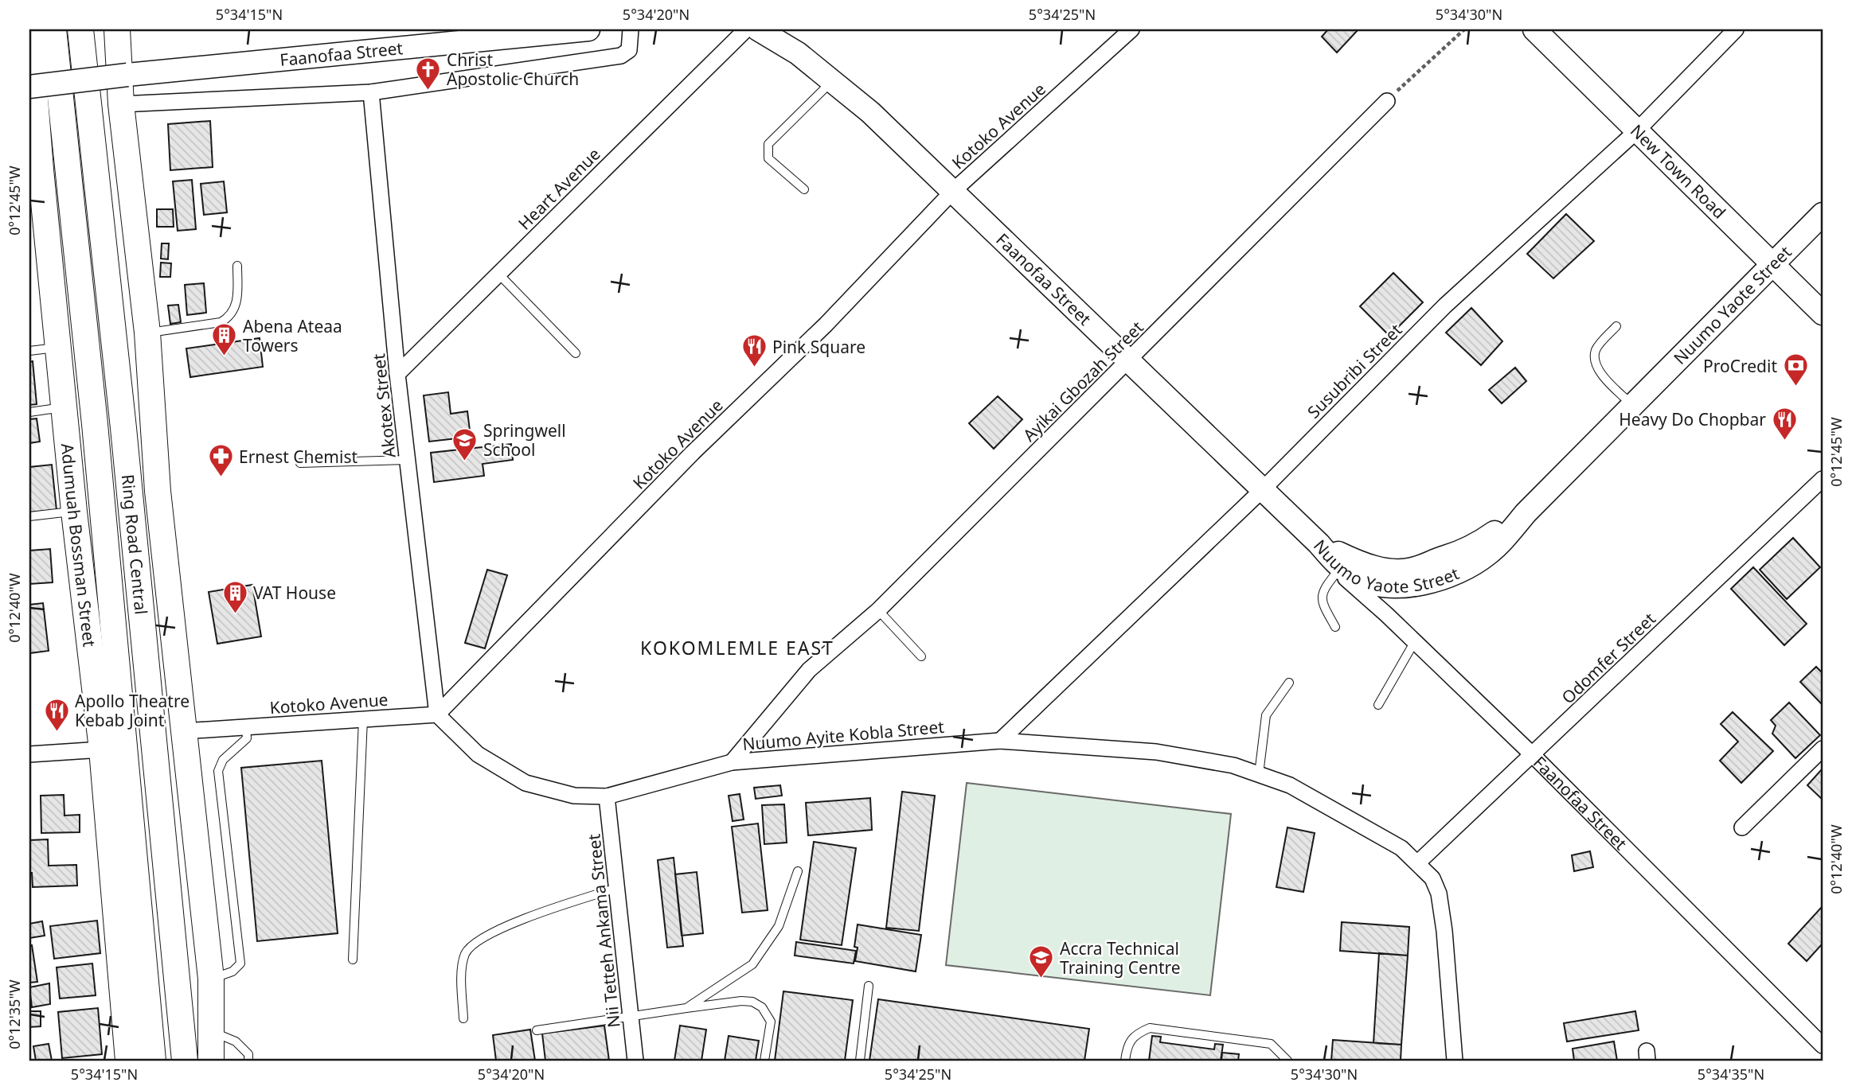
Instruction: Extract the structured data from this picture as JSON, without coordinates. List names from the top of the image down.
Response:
{
  "streets": {
    "main road": [
      "Faanofaa Street",
      "New Town Road",
      "Nuumo Yaote Street",
      "Adumuah Bossman Street",
      "Ring Road Central"
    ],
    "street": [
      "Kotoko Avenue",
      "Heart Avenue",
      "Susubribi Street",
      "Ayikai Gbozah Street",
      "Akotex Street",
      "Odomfer Street",
      "Nuumo Ayite Kobla Street",
      "Nii Tetteh Ankama Street"
    ]
  },
  "crossings": [
    ["Faanofaa Street", "Kotoko Avenue"],
    ["Faanofaa Street", "Nuumo Yaote Street"],
    ["Faanofaa Street", "Susubribi Street"],
    ["Faanofaa Street", "Ayikai Gbozah Street"],
    ["Faanofaa Street", "Odomfer Street"],
    ["Kotoko Avenue", "Akotex Street"],
    ["Kotoko Avenue", "Ring Road Central"],
    ["Kotoko Avenue", "Nuumo Ayite Kobla Street"],
    ["New Town Road", "Nuumo Yaote Street"],
    ["New Town Road", "Susubribi Street"],
    ["Heart Avenue", "Akotex Street"],
    ["Susubribi Street", "Nuumo Ayite Kobla Street"],
    ["Ayikai Gbozah Street", "Nuumo Ayite Kobla Street"],
    ["Akotex Street", "Nuumo Ayite Kobla Street"],
    ["Odomfer Street", "Nuumo Ayite Kobla Street"],
    ["Nuumo Ayite Kobla Street", "Nii Tetteh Ankama Street"]
  ],
  "districts": ["KOKOMLEMLE EAST"],
  "places": {
    "church": ["Christ Apostolic Church"],
    "building": ["Abena Ateaa Towers", "VAT House"],
    "restaurant": ["Pink Square", "Heavy Do Chopbar", "Apollo Theatre Kebab Joint"],
    "bank": ["ProCredit"],
    "school or university": ["Springwell School", "Accra Technical Training Centre"],
    "pharmacy": ["Ernest Chemist"]
  },
  "coordinates": [
    "5°34'15\"N",
    "5°34'20\"N",
    "5°34'25\"N",
    "5°34'30\"N",
    "0°12'45\"W",
    "0°12'40\"W",
    "0°12'35\"W",
    "5°34'35\"N"
  ]
}
